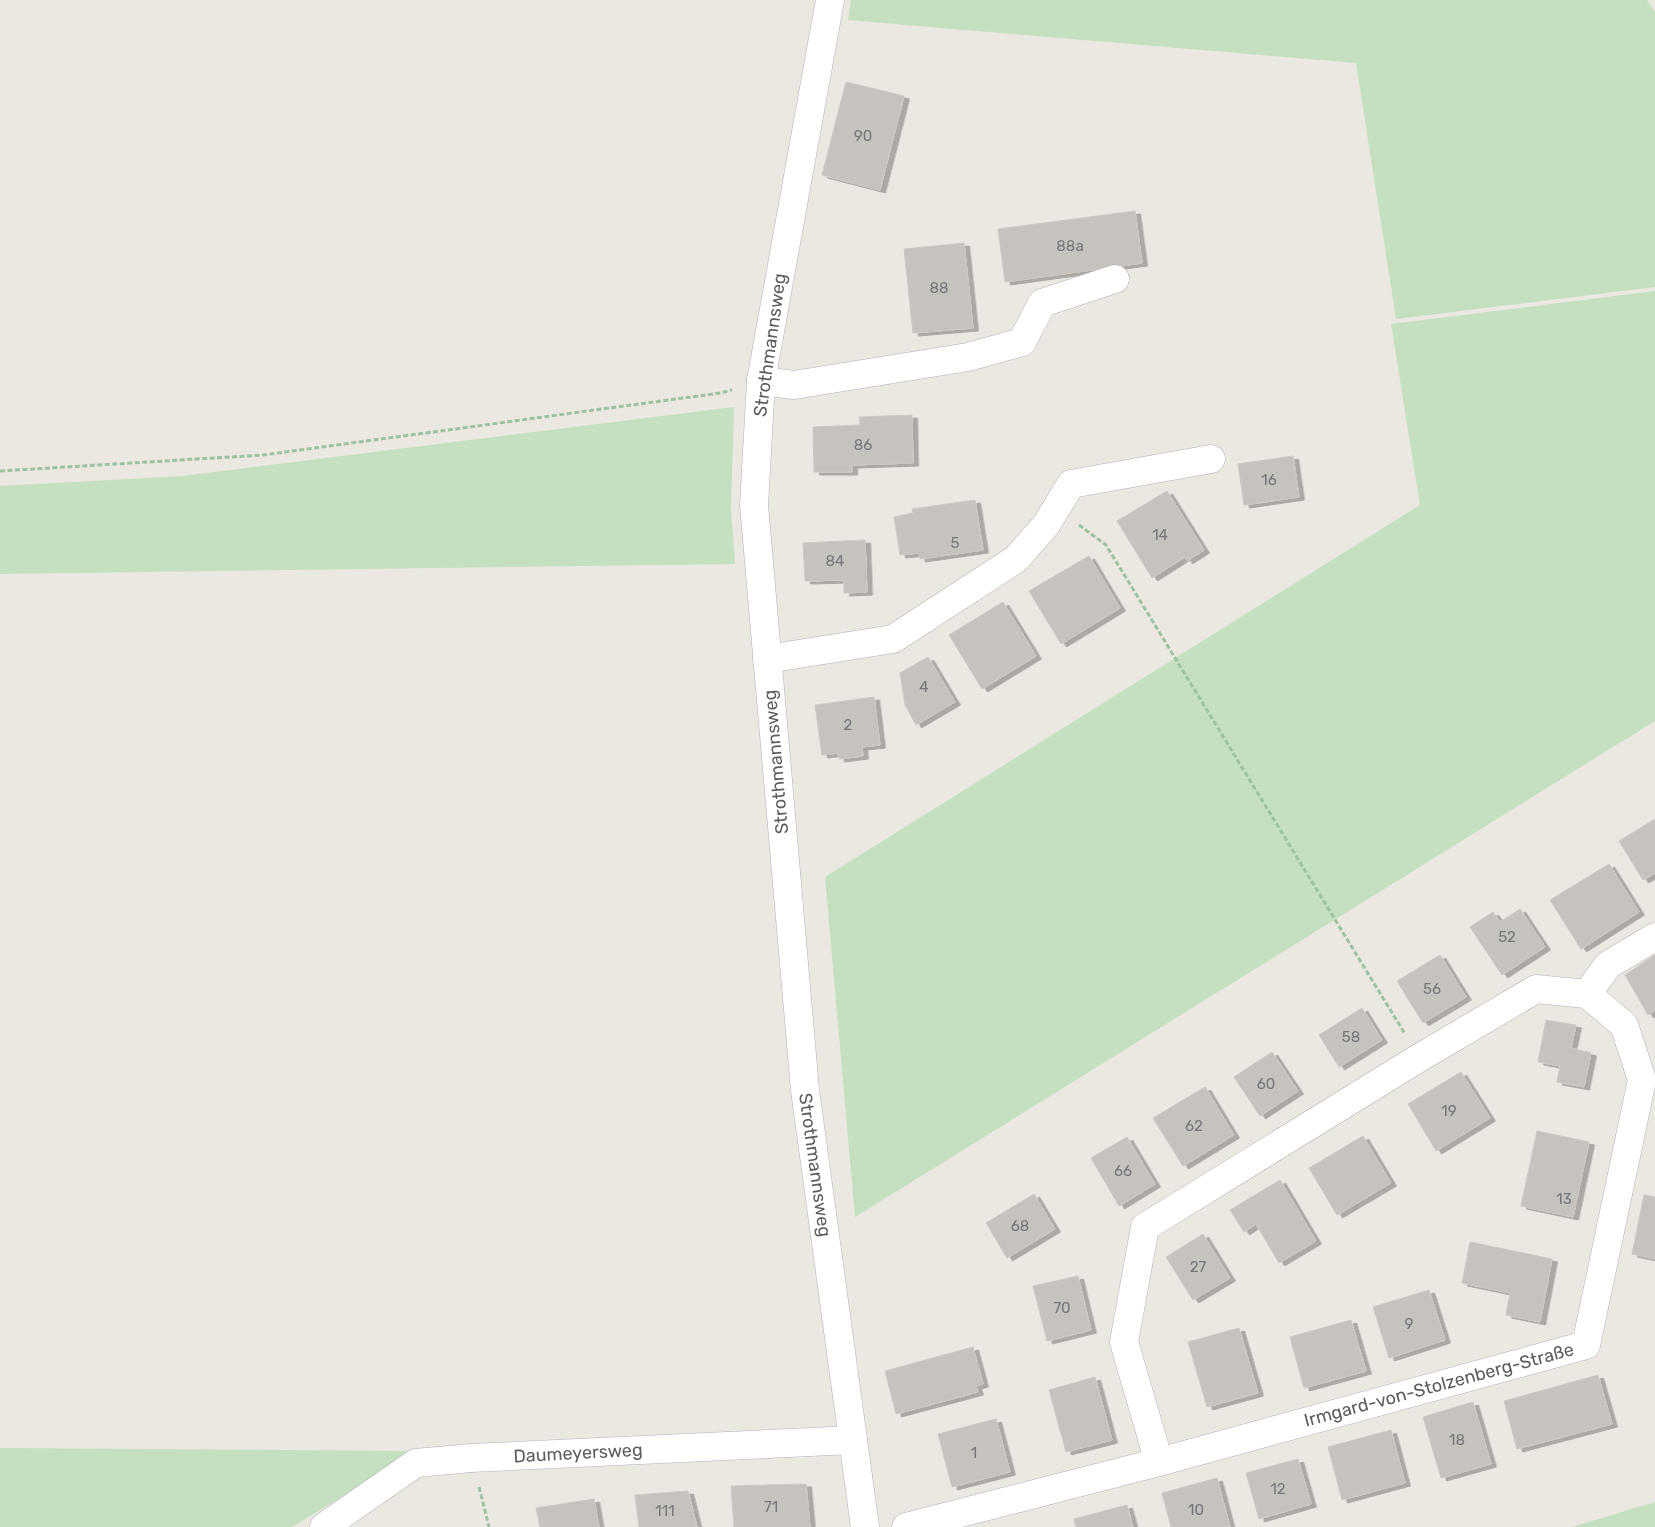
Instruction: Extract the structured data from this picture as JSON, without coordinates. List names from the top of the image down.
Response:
{
  "streets": {
    "street": ["Strothmannsweg", "Irmgard-von-Stolzenberg-Straße", "Daumeyersweg"]
  },
  "crossings": [
    ["Strothmannsweg", "Daumeyersweg"]
  ],
  "house_numbers": [
    "90",
    "88a",
    "88",
    "86",
    "16",
    "14",
    "5",
    "84",
    "4",
    "2",
    "52",
    "56",
    "58",
    "60",
    "19",
    "62",
    "66",
    "13",
    "68",
    "27",
    "70",
    "9",
    "18",
    "1",
    "12",
    "71",
    "10",
    "111"
  ]
}
